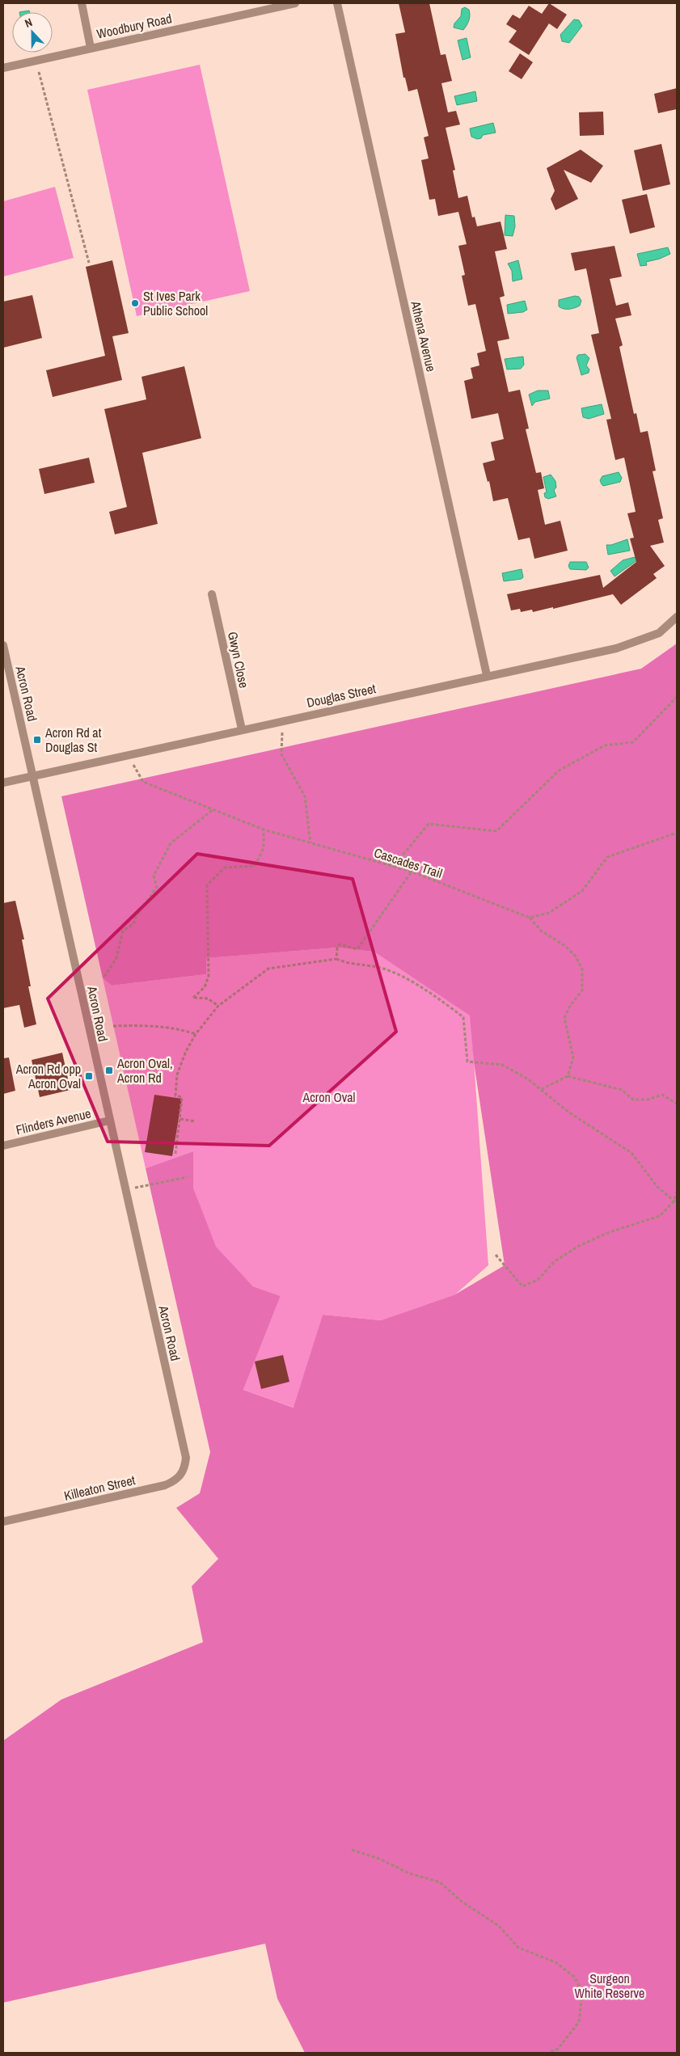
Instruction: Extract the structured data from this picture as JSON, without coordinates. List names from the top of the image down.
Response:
{
  "streets": {
    "street": [
      "Woodbury Road",
      "Athena Avenue",
      "Gwyn Close",
      "Acron Road",
      "Douglas Street",
      "Flinders Avenue",
      "Killeaton Street"
    ],
    "path": ["Cascades Trail"]
  },
  "crossings": [
    ["Athena Avenue", "Douglas Street"],
    ["Gwyn Close", "Douglas Street"],
    ["Acron Road", "Douglas Street"],
    ["Acron Road", "Flinders Avenue"],
    ["Acron Road", "Killeaton Street"],
    ["Douglas Street", "Cascades Trail"]
  ],
  "parks": ["Acron Oval", "Surgeon White Reserve"],
  "places": {
    "other": ["St Ives Park Public School"],
    "transit": ["Acron Rd at Douglas St", "Acron Oval, Acron Rd", "Acron Rd opp Acron Oval"]
  },
  "north": "top"
}
